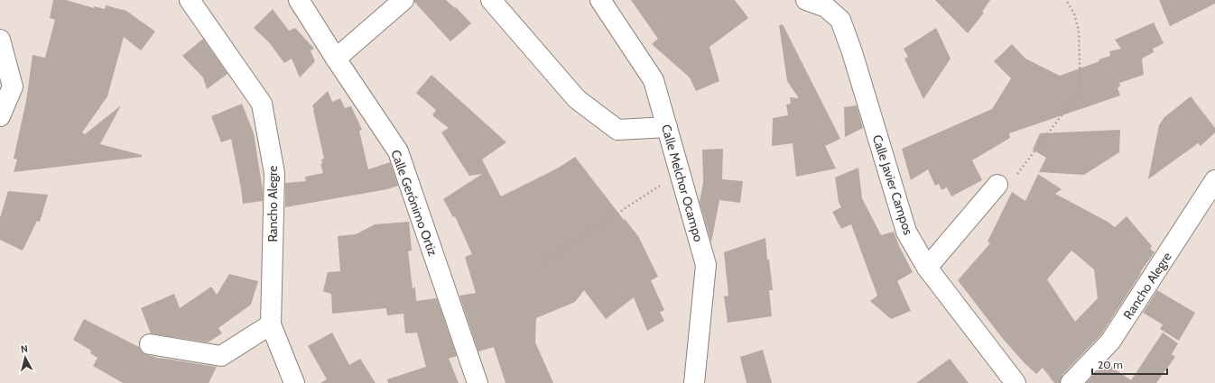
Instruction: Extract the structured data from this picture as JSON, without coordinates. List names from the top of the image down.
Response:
{
  "streets": {
    "street": [
      "Calle Melchor Ocampo",
      "Calle Javier Campos",
      "Calle Gerónimo Ortiz",
      "Rancho Alegre"
    ]
  },
  "scale_bar": "20 m",
  "north": "top"
}
